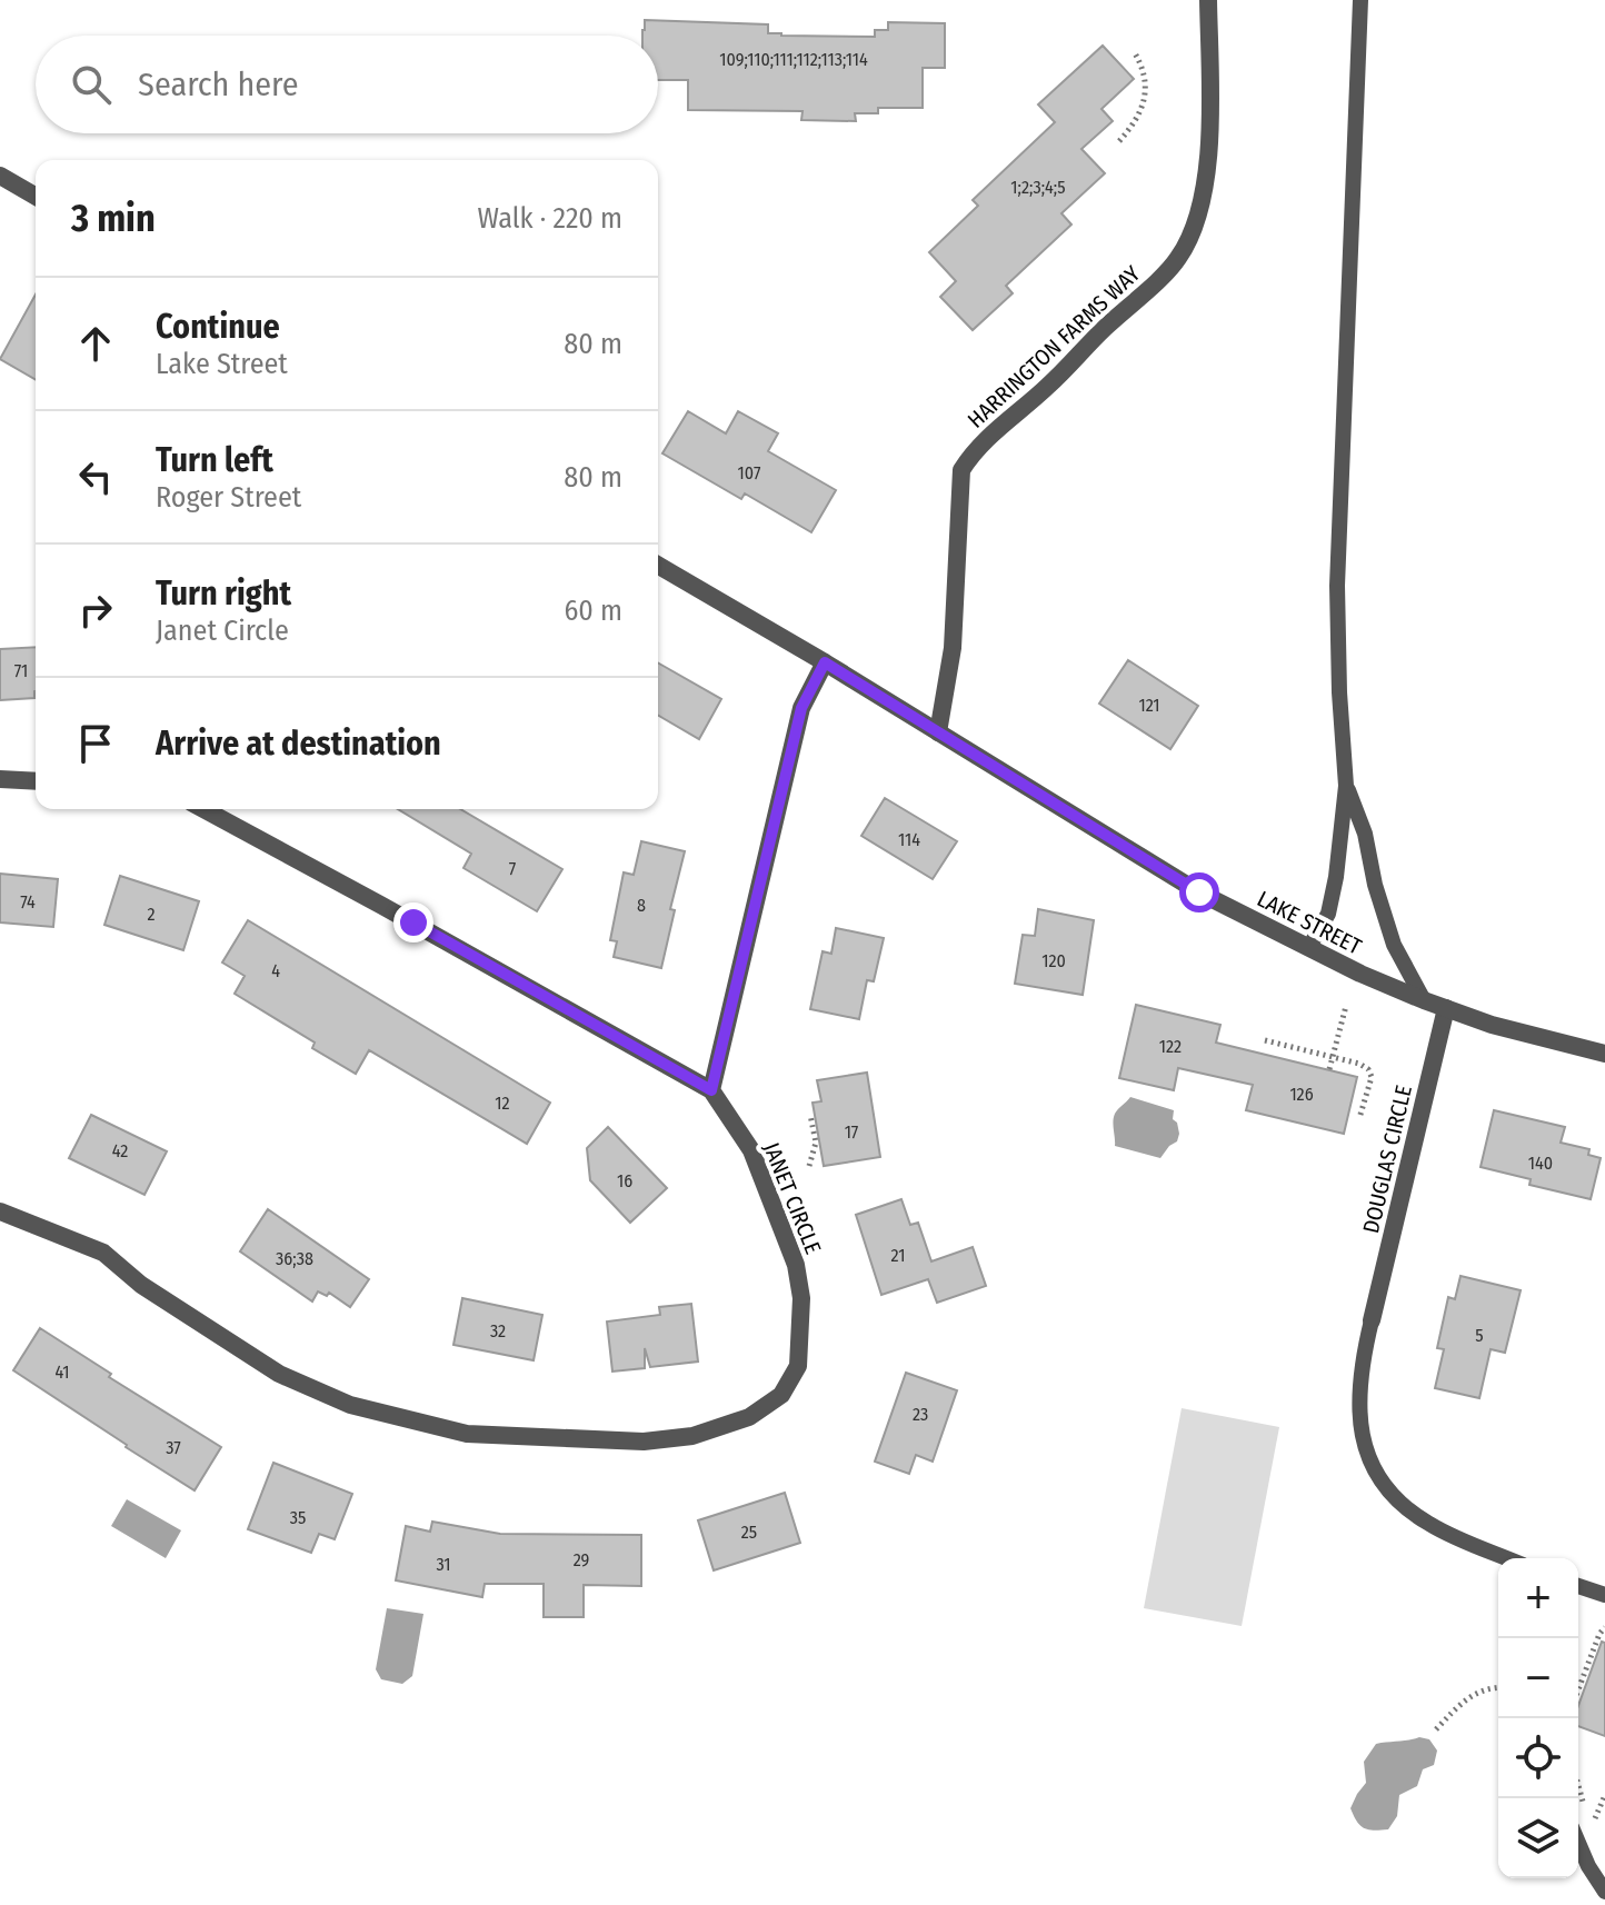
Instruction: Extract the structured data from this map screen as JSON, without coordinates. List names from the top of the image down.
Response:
{
  "streets": {
    "street": [
      "HARRINGTON FARMS WAY",
      "LAKE STREET",
      "DOUGLAS CIRCLE",
      "JANET CIRCLE"
    ]
  },
  "crossings": [
    ["HARRINGTON FARMS WAY", "LAKE STREET"],
    ["LAKE STREET", "DOUGLAS CIRCLE"]
  ],
  "house_numbers": [
    "109;110;111;112;113;114",
    "1;2;3;4;5",
    "107",
    "71",
    "121",
    "114",
    "7",
    "74",
    "8",
    "2",
    "120",
    "4",
    "122",
    "126",
    "12",
    "17",
    "42",
    "140",
    "16",
    "21",
    "36;38",
    "32",
    "5",
    "41",
    "23",
    "37",
    "35",
    "25",
    "29",
    "31"
  ],
  "page": {
    "search": "Search here",
    "heading": ["3 min", "Walk · 220 m"],
    "list": [
      ["Continue", "Lake Street", "80 m"],
      ["Turn left", "Roger Street", "80 m"],
      ["Turn right", "Janet Circle", "60 m"],
      "Arrive at destination"
    ],
    "map_buttons": ["+", "−"]
  }
}
